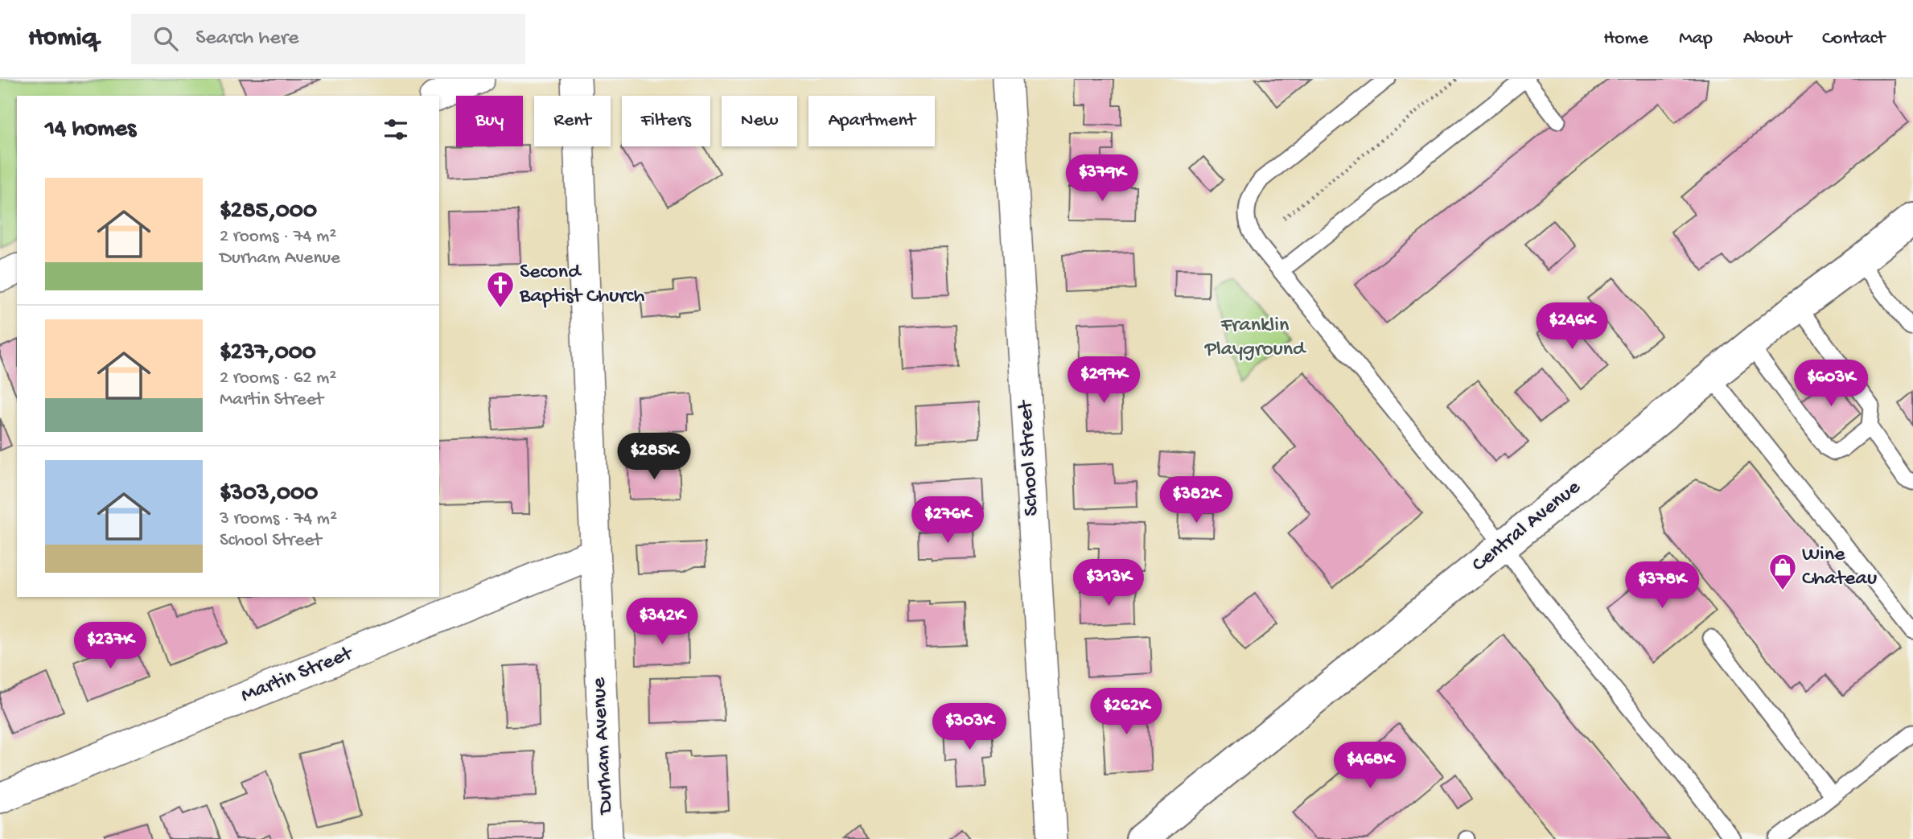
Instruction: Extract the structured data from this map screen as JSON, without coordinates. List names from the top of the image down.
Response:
{
  "streets": {
    "street": [
      "School Street",
      "Central Avenue",
      "Martin Street",
      "Durham Avenue"
    ]
  },
  "crossings": [
    ["Martin Street", "Durham Avenue"]
  ],
  "parks": ["Franklin Playground"],
  "places": {
    "church": ["Second Baptist Church"],
    "shop": ["Wine Chateau"]
  },
  "page": {
    "header": "Homiq",
    "search": "Search here",
    "nav": [
      "Home",
      "Map",
      "About",
      "Contact"
    ],
    "chip": [
      "Buy",
      "Rent",
      "Filters",
      "New",
      "Apartment"
    ],
    "heading": "14 homes",
    "price": [
      "$379K",
      "$246K",
      "$297K",
      "$603K",
      "$285K",
      "$382K",
      "$276K",
      "$313K",
      "$378K",
      "$342K",
      "$237K",
      "$262K",
      "$303K",
      "$468K"
    ],
    "list": [
      {
        "name": "$285,000",
        "note": "2 rooms · 74 m² · Durham Avenue"
      },
      {
        "name": "$237,000",
        "note": "2 rooms · 62 m² · Martin Street"
      },
      {
        "name": "$303,000",
        "note": "3 rooms · 74 m² · School Street"
      }
    ]
  }
}
